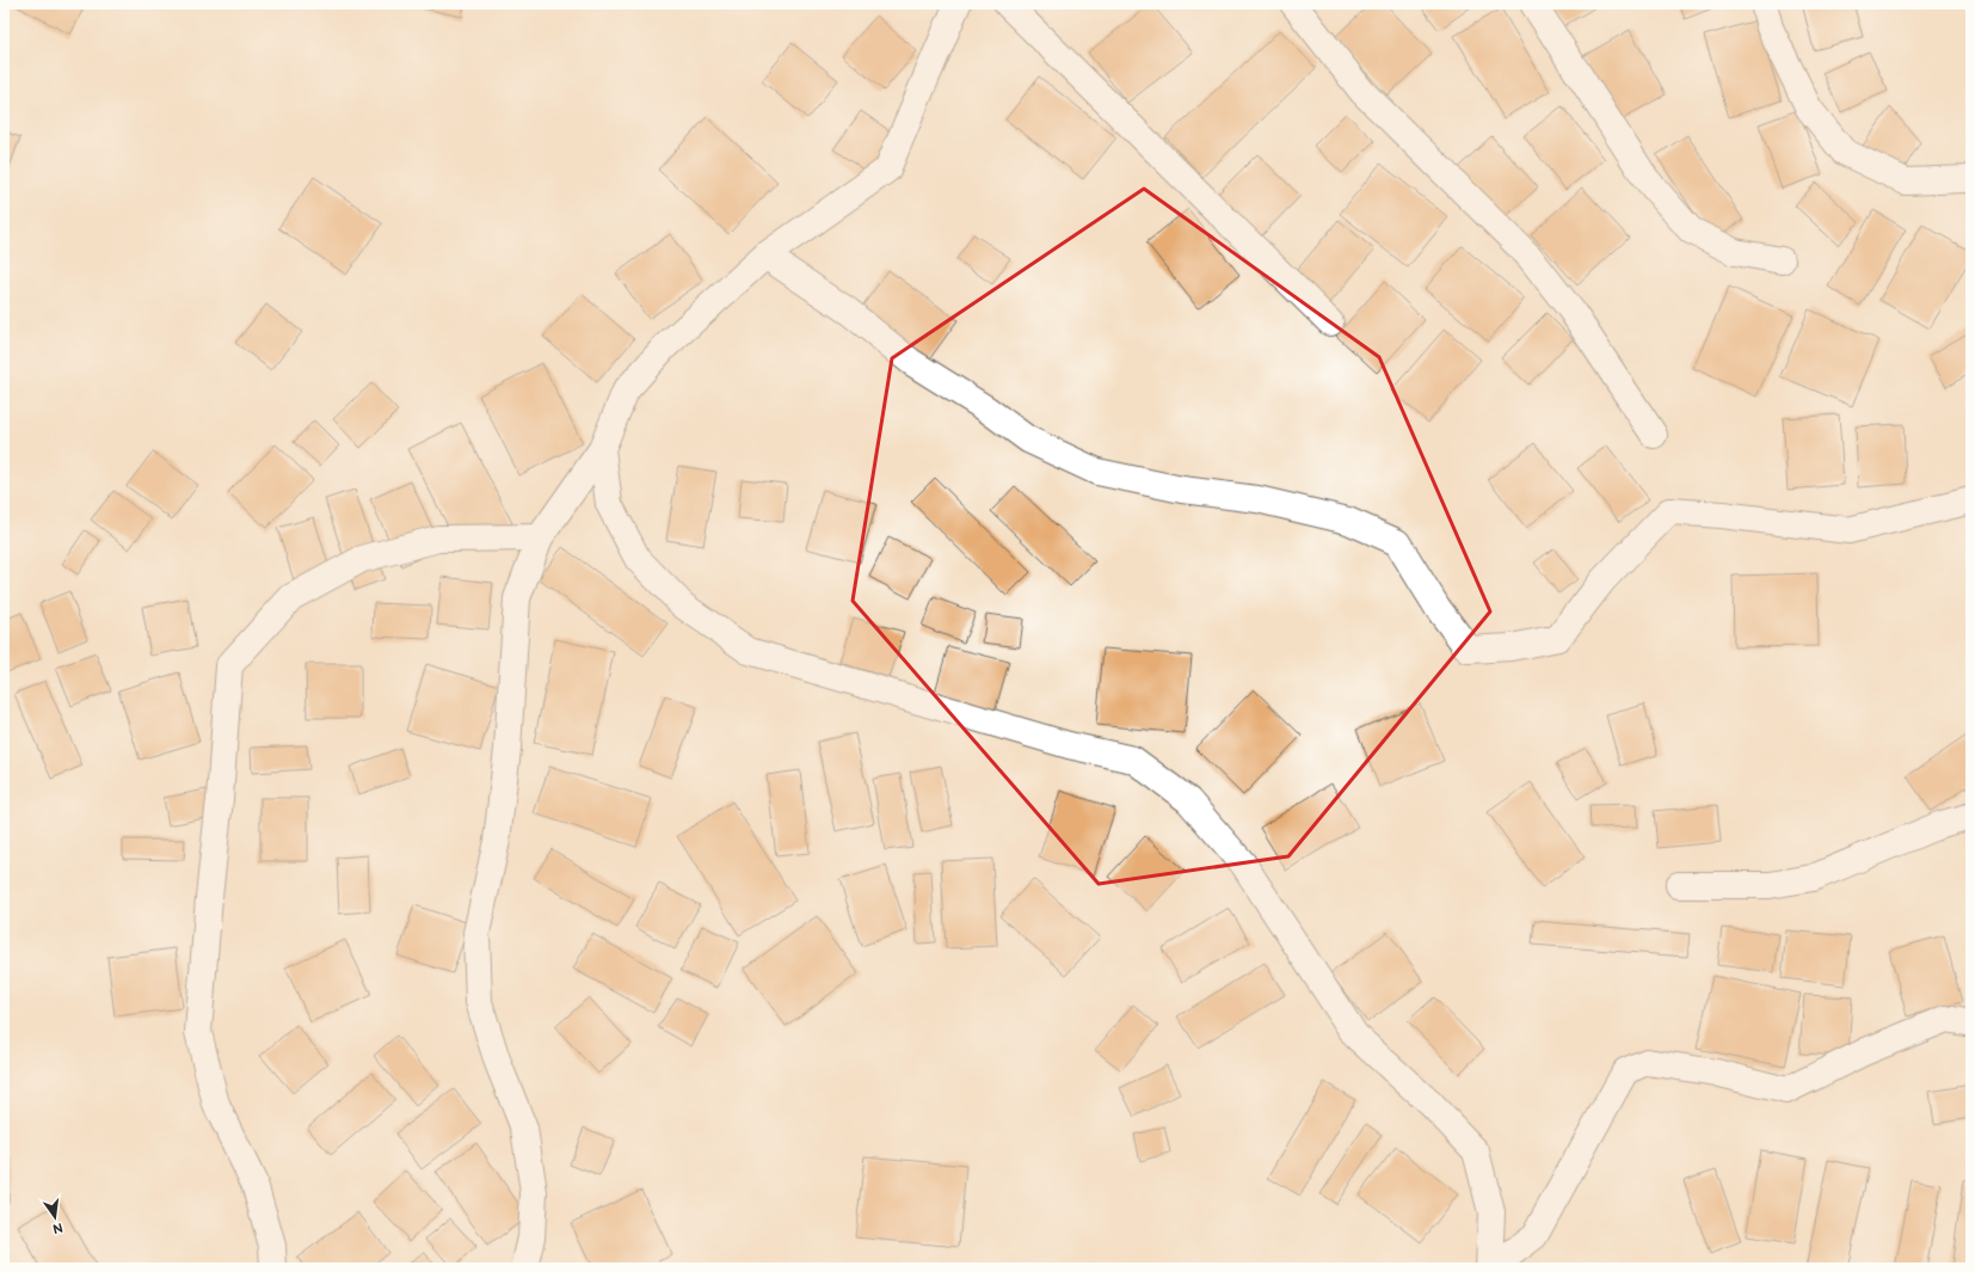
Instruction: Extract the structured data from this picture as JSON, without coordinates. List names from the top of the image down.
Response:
{
  "north": "bottom"
}
